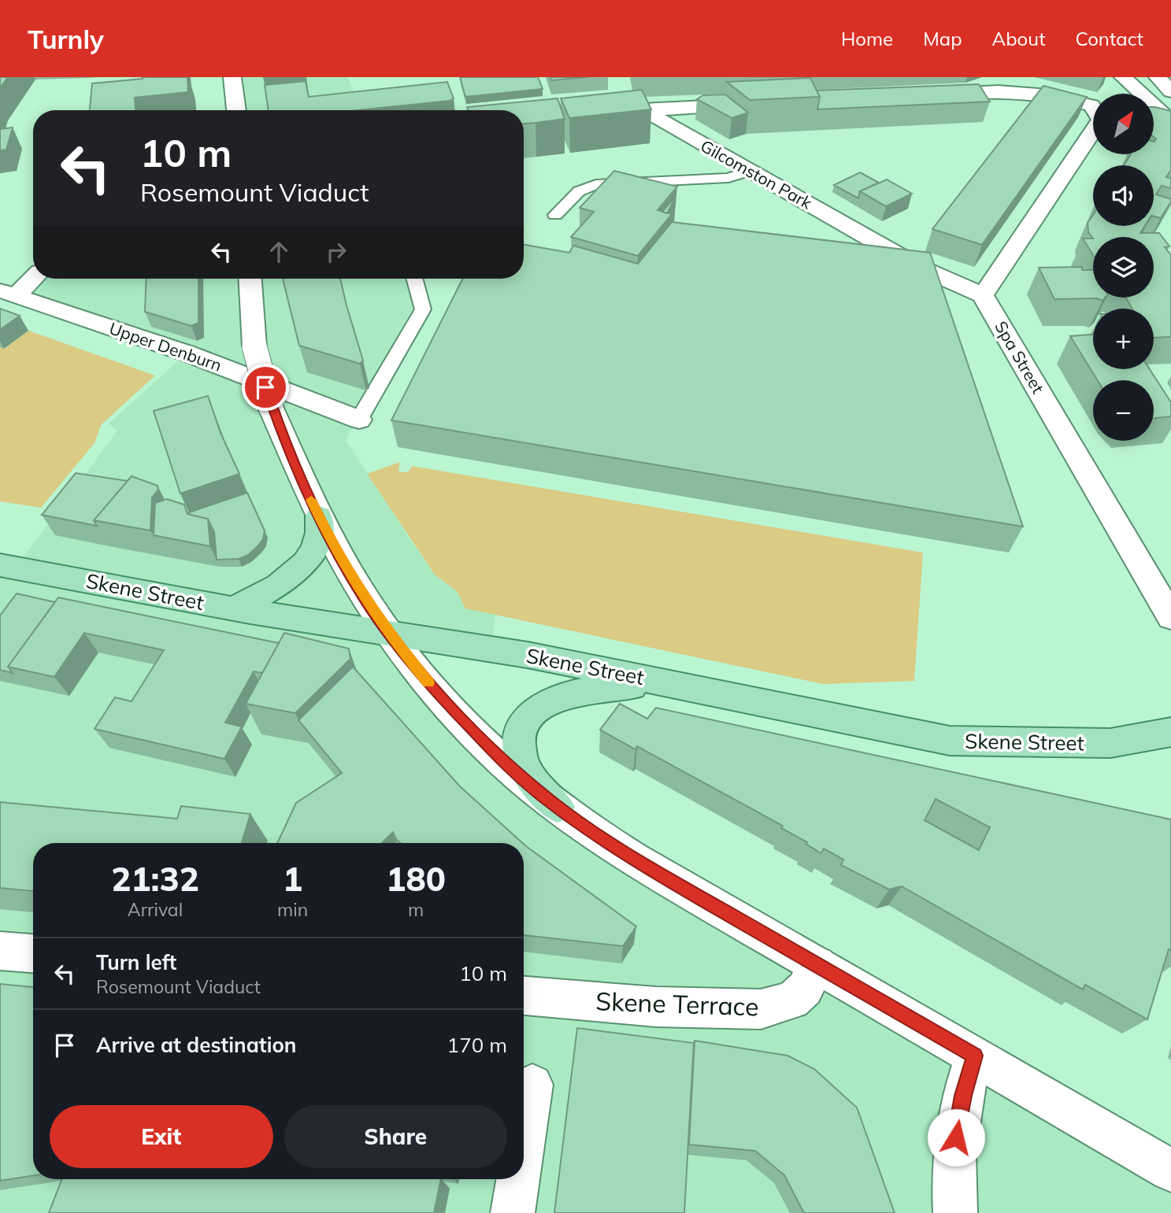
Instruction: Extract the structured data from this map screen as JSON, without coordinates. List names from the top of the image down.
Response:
{
  "streets": {
    "main road": ["Skene Street"],
    "street": [
      "Gilcomston Park",
      "Upper Denburn",
      "Spa Street",
      "Skene Terrace"
    ]
  },
  "crossings": [
    ["Gilcomston Park", "Spa Street"]
  ],
  "north": "top right",
  "page": {
    "header": "Turnly",
    "nav": [
      "Home",
      "Map",
      "About",
      "Contact"
    ],
    "map_buttons": ["+", "−"],
    "turn": ["10 m", "Rosemount Viaduct"],
    "eta": [
      "21:32",
      "Arrival",
      "1",
      "min",
      "180",
      "m"
    ],
    "list": [
      {
        "name": "Turn left",
        "note": "Rosemount Viaduct",
        "value": "10 m"
      },
      {
        "name": "Arrive at destination",
        "value": "170 m"
      }
    ],
    "buttons": ["Exit", "Share"]
  }
}
